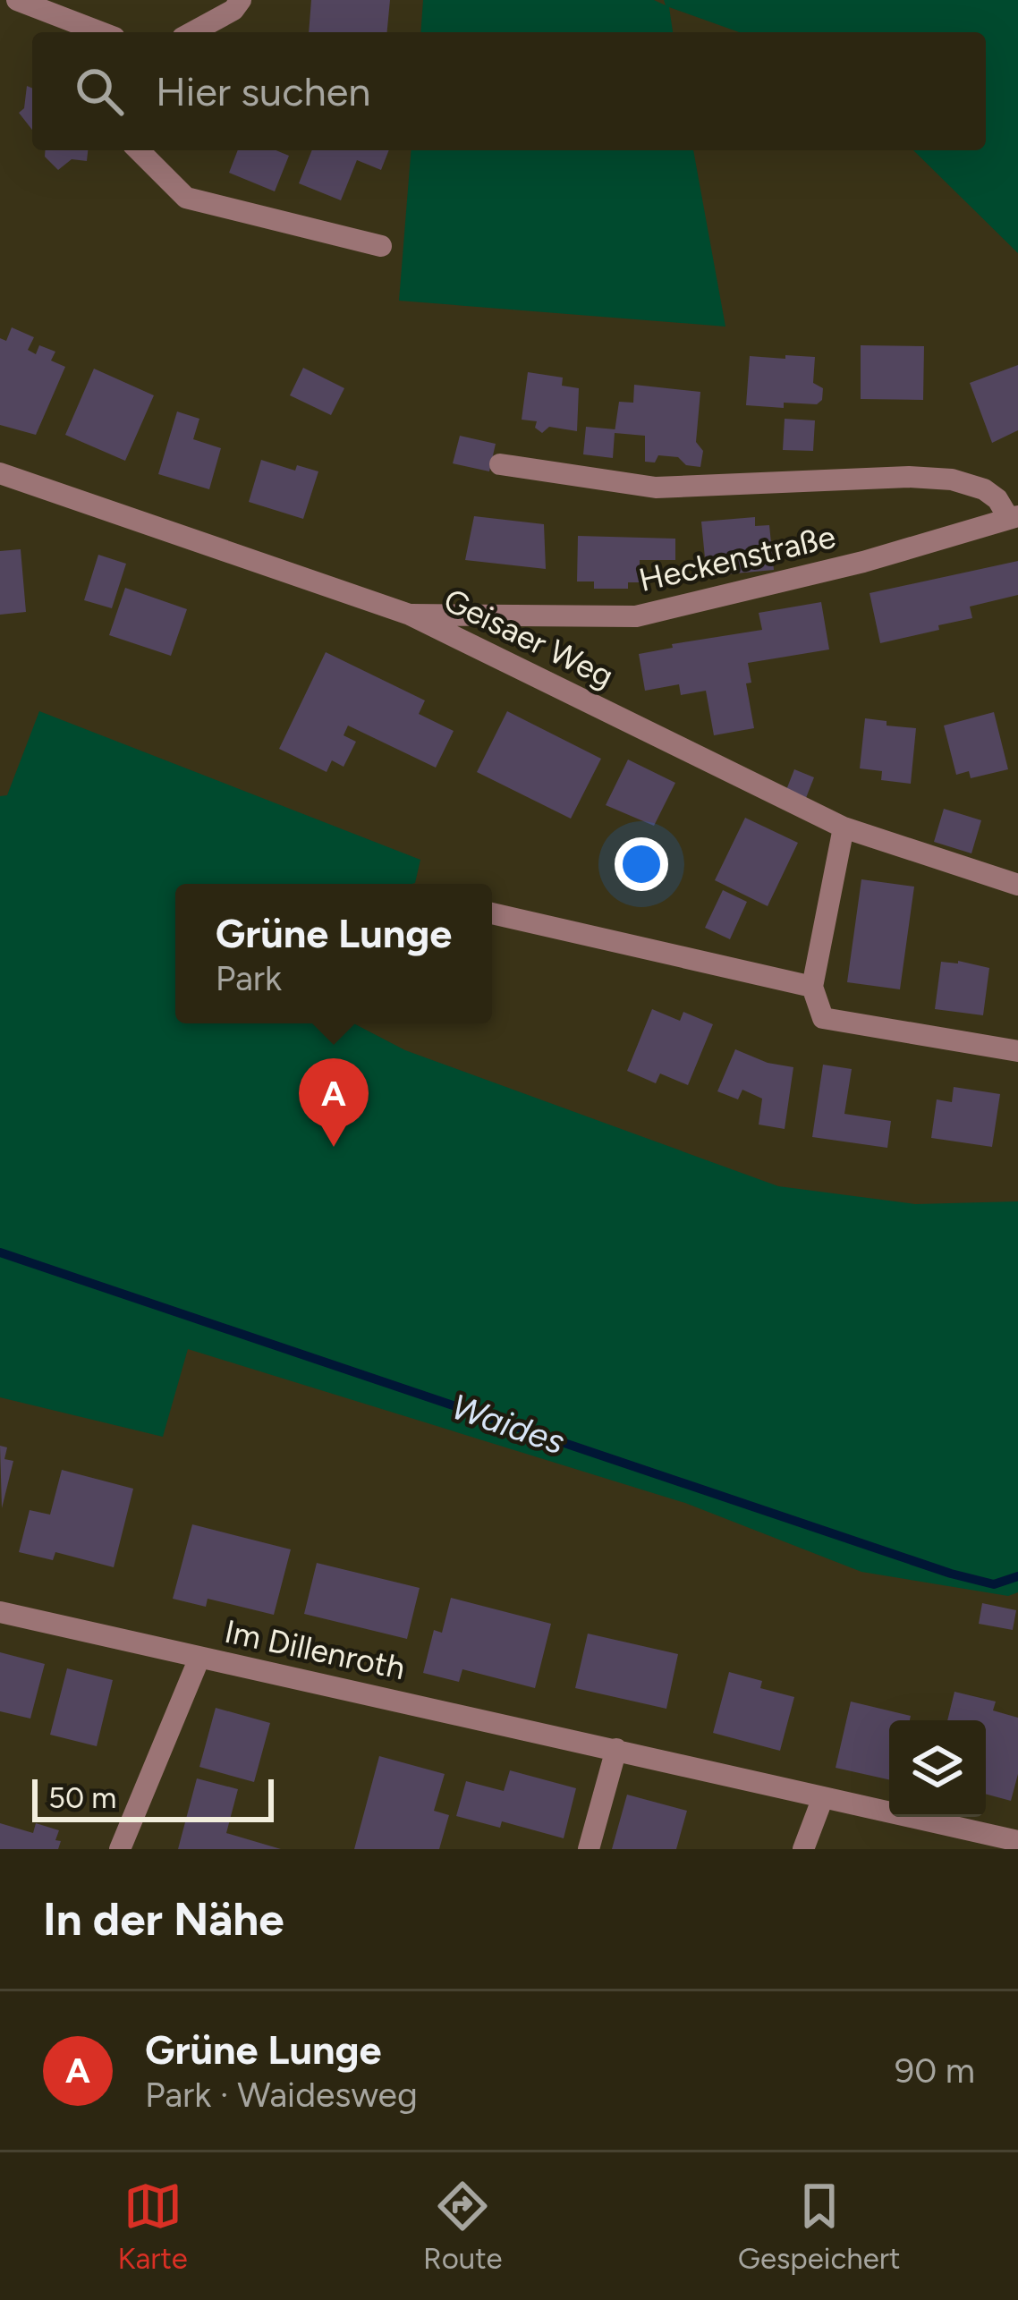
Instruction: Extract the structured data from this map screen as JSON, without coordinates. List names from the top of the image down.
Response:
{
  "streets": {
    "street": ["Heckenstraße", "Geisaer Weg", "Im Dillenroth"]
  },
  "crossings": [
    ["Heckenstraße", "Geisaer Weg"]
  ],
  "water": ["Waides"],
  "scale_bar": "50 m",
  "page": {
    "search": "Hier suchen",
    "popup": ["Grüne Lunge", "Park"],
    "pins": "A",
    "scale": "50 m",
    "heading": "In der Nähe",
    "list": [
      {
        "mark": "A",
        "name": "Grüne Lunge",
        "note": "Park · Waidesweg",
        "value": "90 m"
      }
    ],
    "nav": ["Karte", "Route", "Gespeichert"]
  }
}
